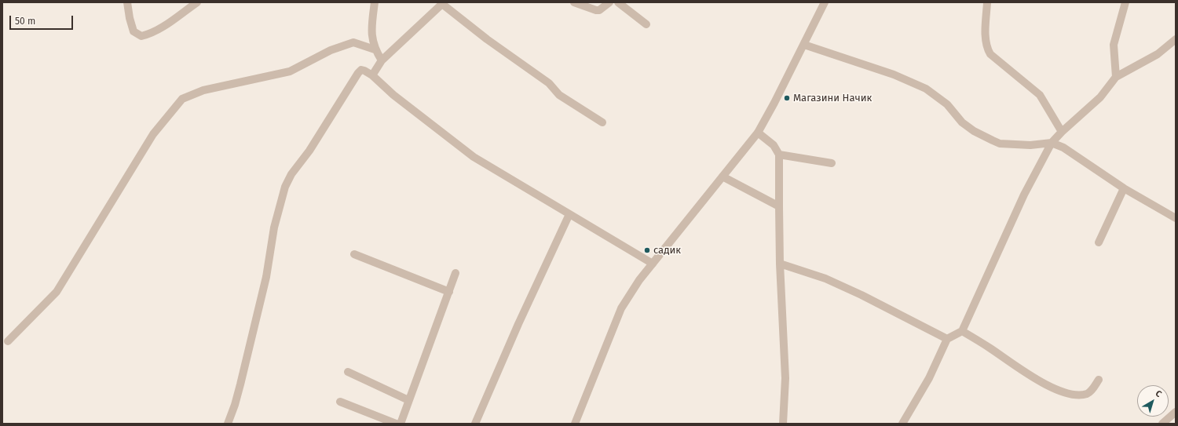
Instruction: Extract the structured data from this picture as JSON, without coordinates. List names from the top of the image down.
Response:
{
  "places": ["Магазини Начик", "садик"],
  "scale_bar": "50 m",
  "north": "top right"
}
